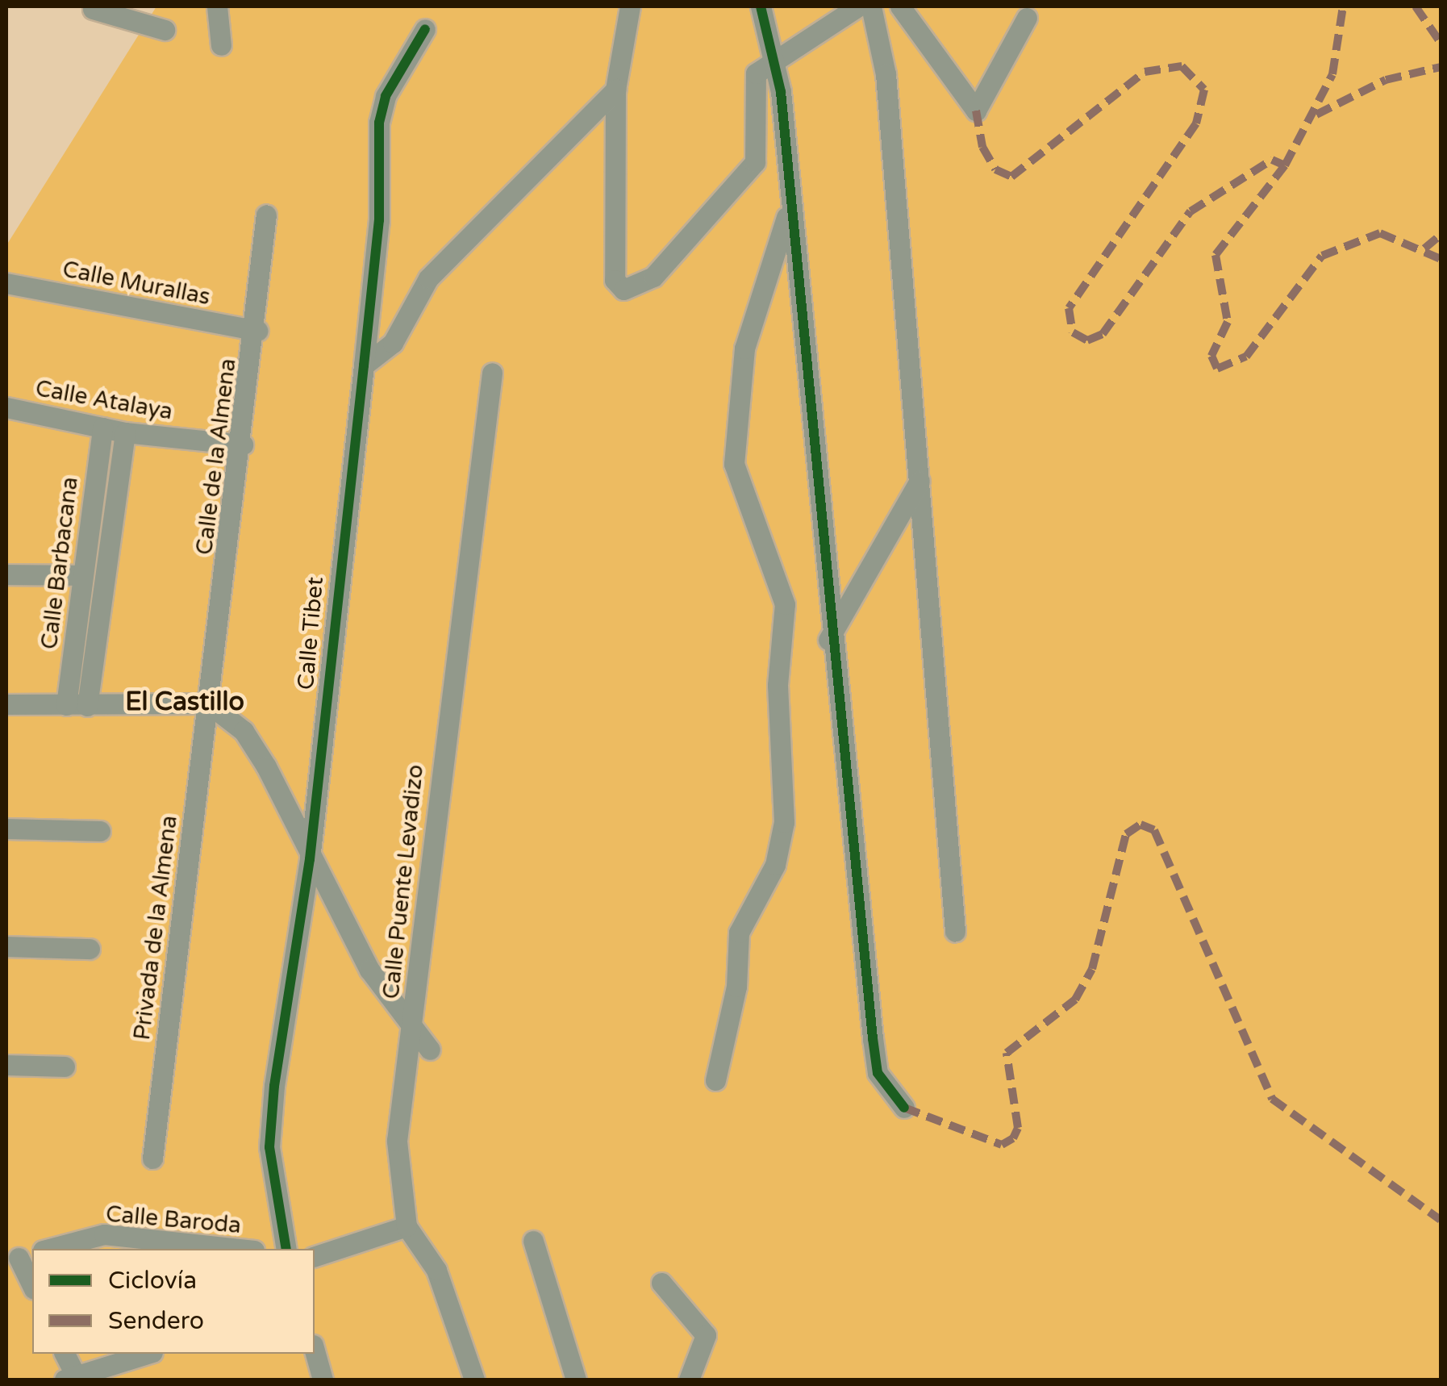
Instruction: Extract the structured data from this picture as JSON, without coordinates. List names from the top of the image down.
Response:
{
  "streets": {
    "street": [
      "Calle Murallas",
      "Calle Atalaya",
      "Calle de la Almena",
      "Calle Barbacana",
      "Calle Tibet",
      "Calle Puente Levadizo",
      "Privada de la Almena",
      "Calle Baroda"
    ]
  },
  "crossings": [
    ["Calle Murallas", "Calle de la Almena"],
    ["Calle Atalaya", "Calle de la Almena"],
    ["Calle Atalaya", "Calle Barbacana"],
    ["Calle de la Almena", "Privada de la Almena"]
  ],
  "districts": ["El Castillo"],
  "legend": ["Ciclovía", "Sendero"]
}
